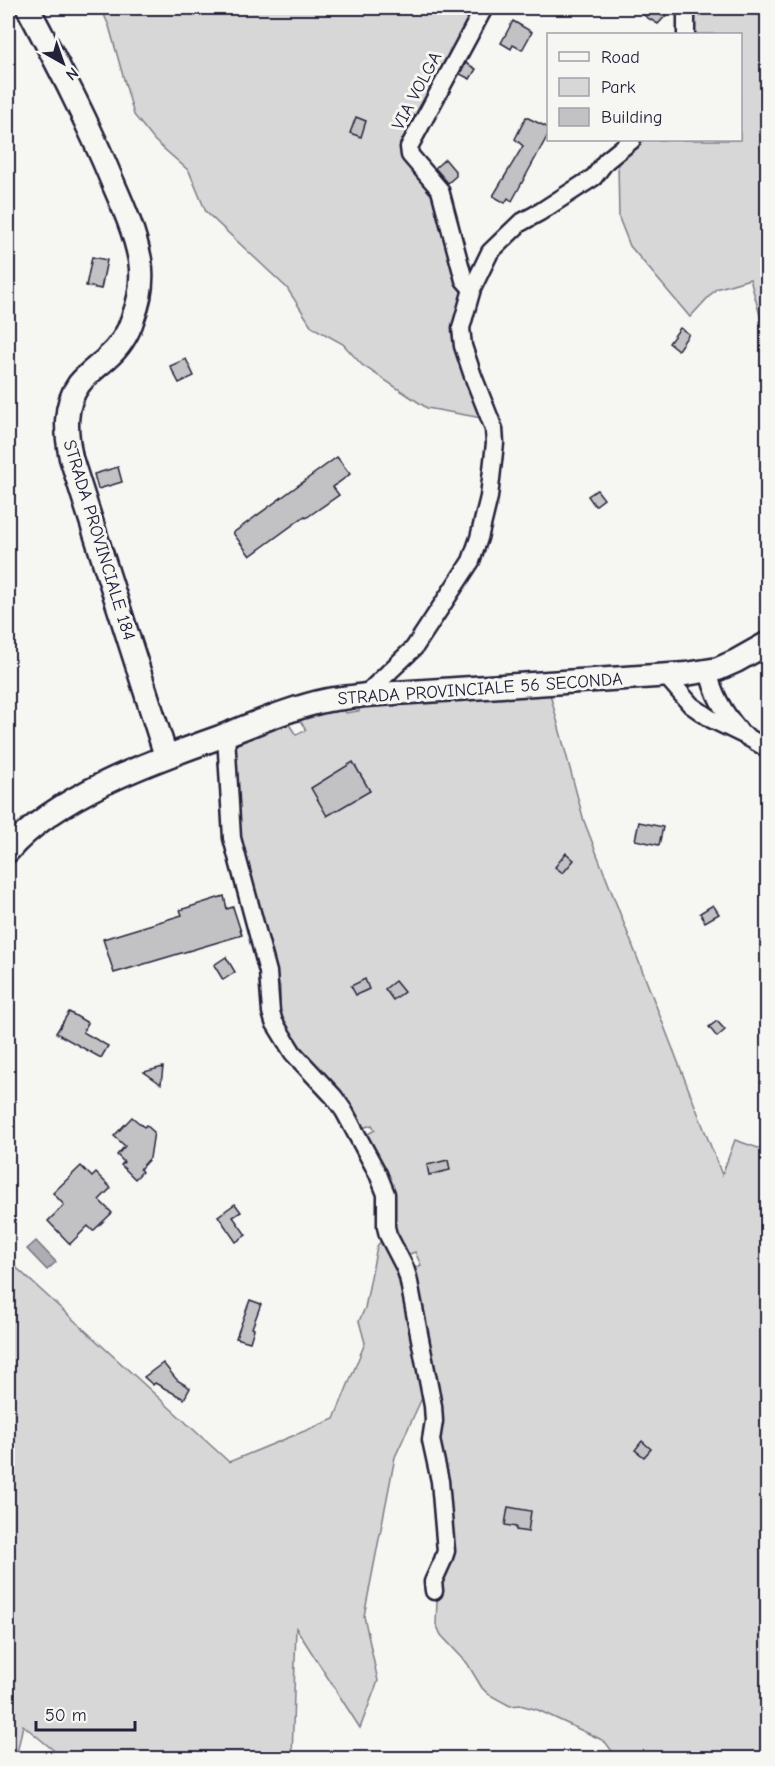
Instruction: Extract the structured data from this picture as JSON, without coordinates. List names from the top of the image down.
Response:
{
  "streets": {
    "street": ["VIA VOLGA", "STRADA PROVINCIALE 184", "STRADA PROVINCIALE 56 SECONDA"]
  },
  "crossings": [
    ["STRADA PROVINCIALE 184", "STRADA PROVINCIALE 56 SECONDA"]
  ],
  "legend": ["Road", "Park", "Building"],
  "scale_bar": "50 m",
  "north": "bottom right"
}
